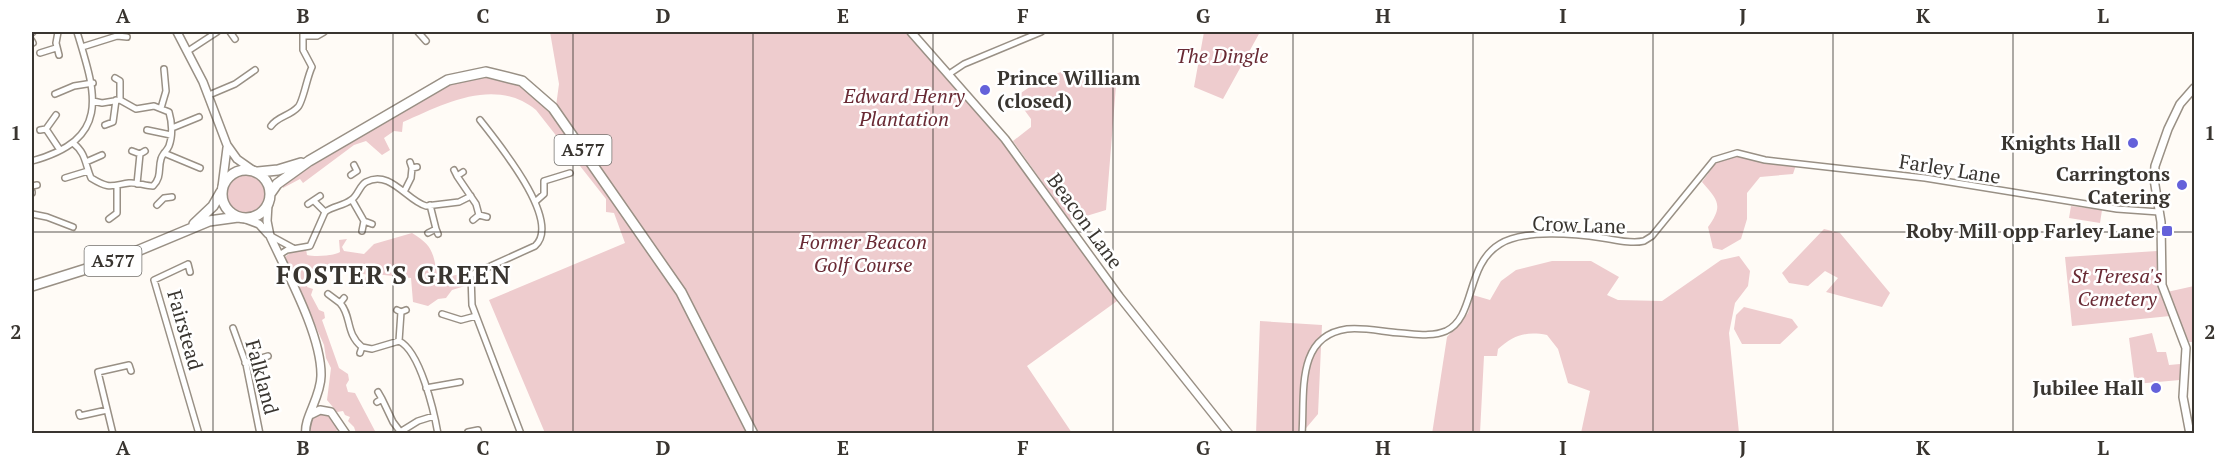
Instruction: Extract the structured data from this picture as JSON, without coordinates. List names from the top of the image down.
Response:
{
  "streets": {
    "main road": ["A577"],
    "street": [
      "Farley Lane",
      "Beacon Lane",
      "Crow Lane",
      "Fairstead",
      "Falkland"
    ]
  },
  "crossings": [
    ["Farley Lane", "Crow Lane"]
  ],
  "districts": ["FOSTER'S GREEN"],
  "parks": [
    "The Dingle",
    "Edward Henry Plantation",
    "Former Beacon Golf Course",
    "St Teresa's Cemetery"
  ],
  "places": {
    "other": [
      "Prince William (closed)",
      "Knights Hall",
      "Carringtons Catering",
      "Jubilee Hall"
    ],
    "transit": ["Roby Mill opp Farley Lane"]
  },
  "grid": {
    "columns": [
      "A",
      "B",
      "C",
      "D",
      "E",
      "F",
      "G",
      "H",
      "I",
      "J",
      "K",
      "L"
    ],
    "rows": ["1", "2"]
  }
}
